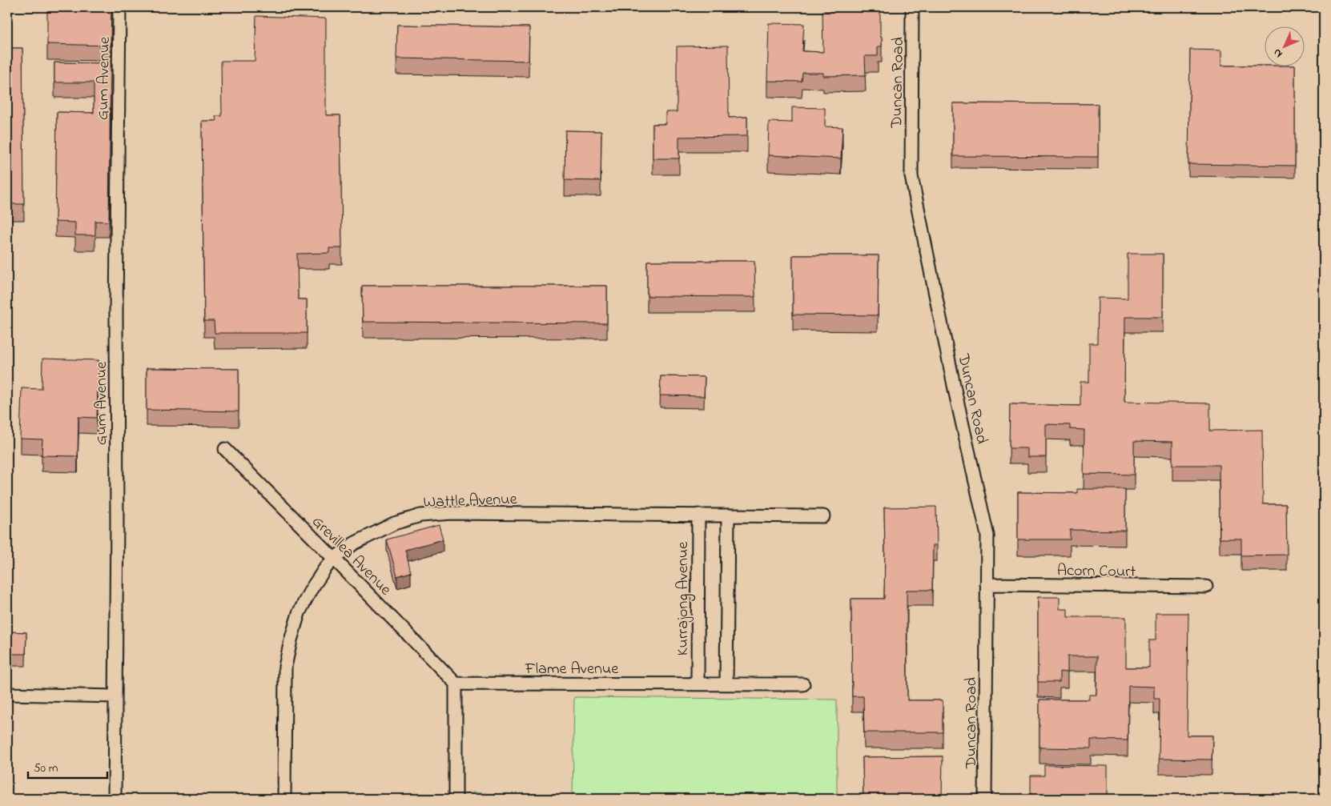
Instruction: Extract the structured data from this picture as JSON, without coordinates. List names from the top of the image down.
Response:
{
  "streets": {
    "street": [
      "Gum Avenue",
      "Duncan Road",
      "Wattle Avenue",
      "Grevillea Avenue",
      "Acorn Court",
      "Kurrajong Avenue",
      "Flame Avenue"
    ]
  },
  "crossings": [
    ["Duncan Road", "Acorn Court"],
    ["Wattle Avenue", "Grevillea Avenue"],
    ["Wattle Avenue", "Kurrajong Avenue"],
    ["Grevillea Avenue", "Flame Avenue"],
    ["Kurrajong Avenue", "Flame Avenue"]
  ],
  "scale_bar": "50 m",
  "north": "bottom left"
}
